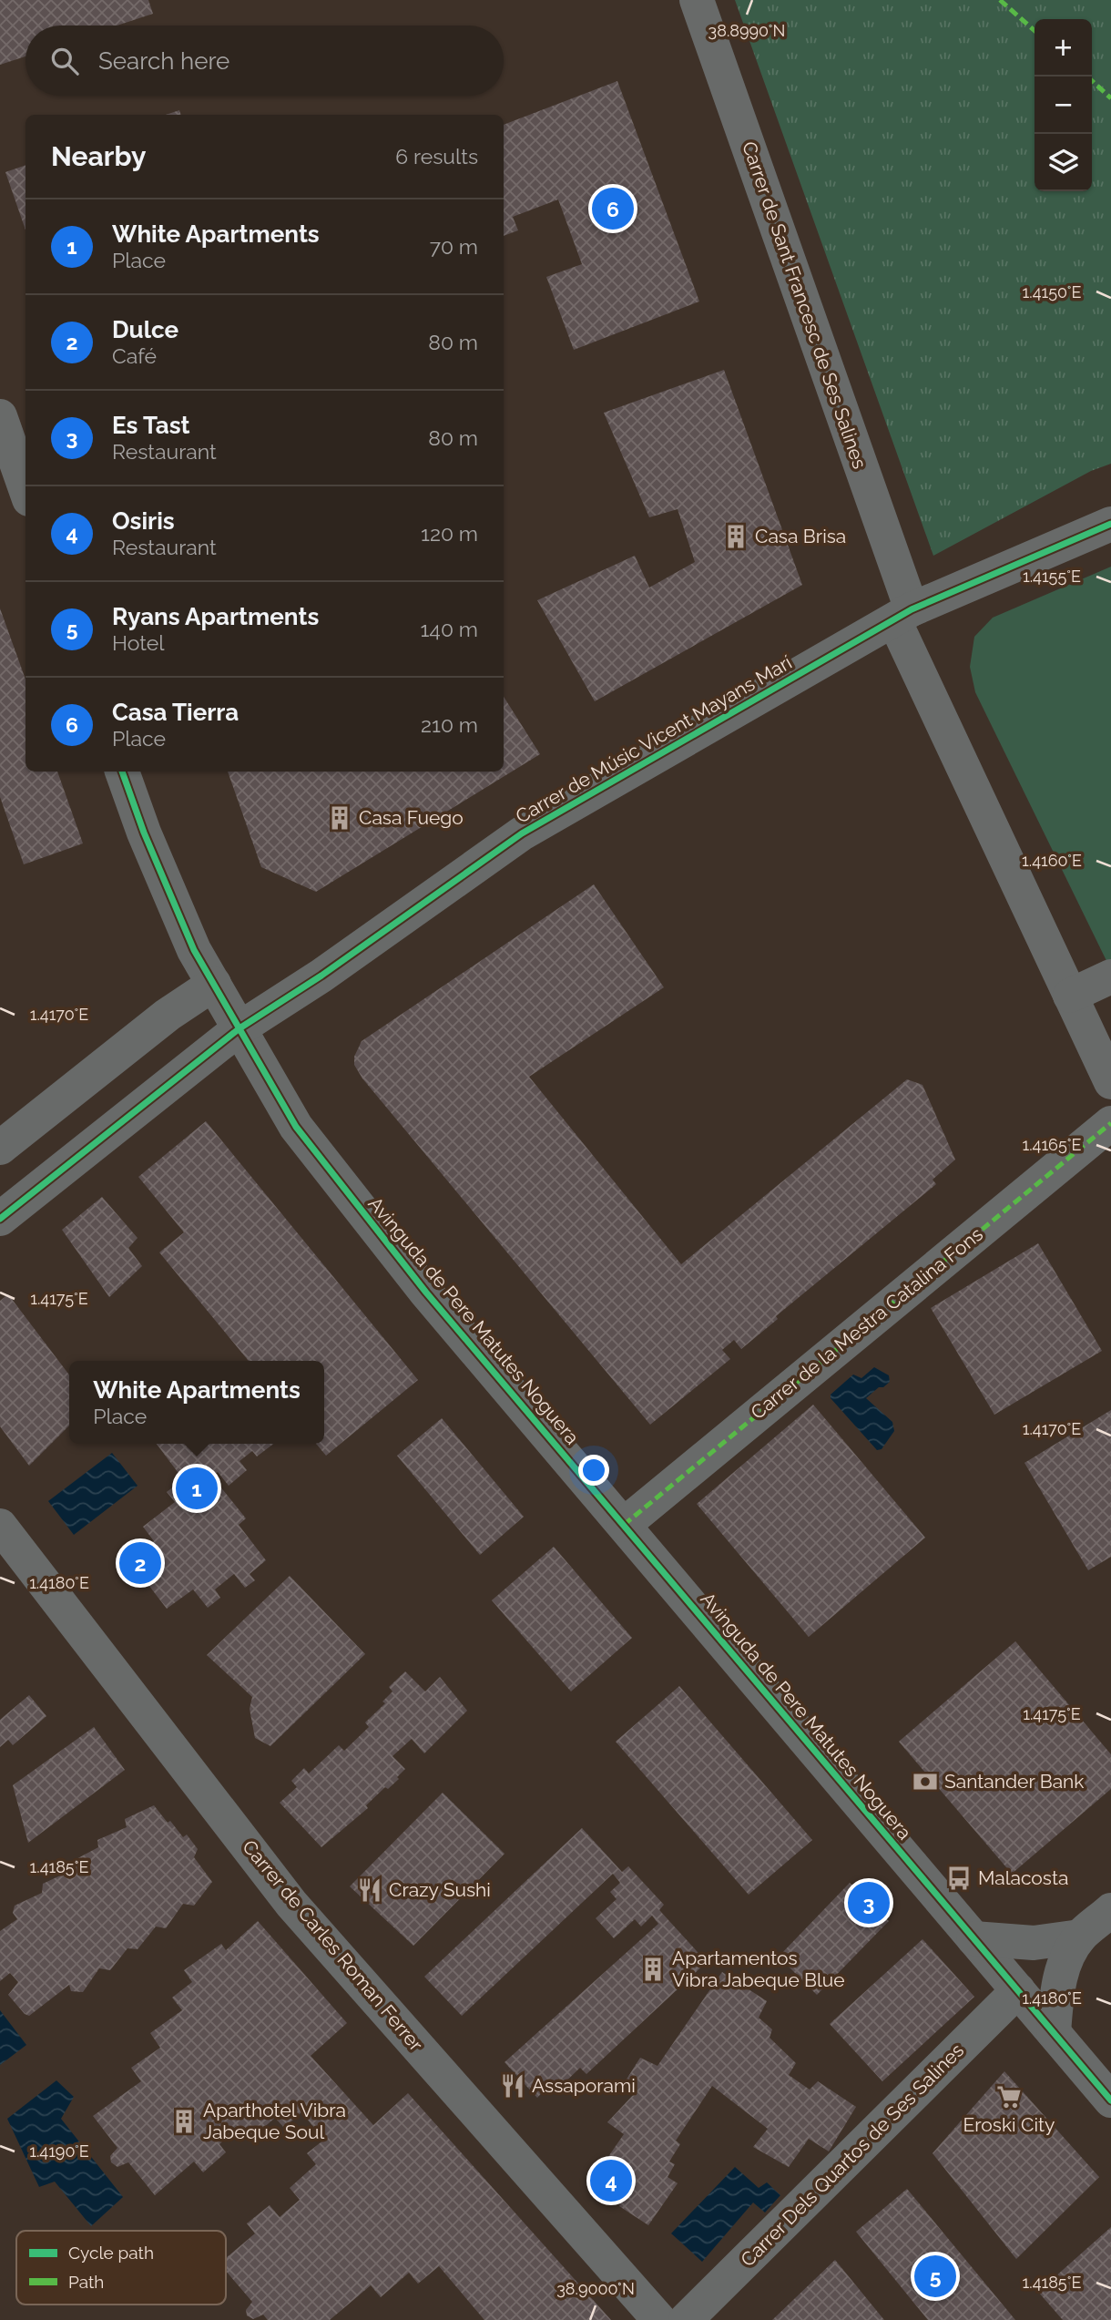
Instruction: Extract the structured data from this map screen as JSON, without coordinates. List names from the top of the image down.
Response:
{
  "streets": {
    "street": [
      "Carrer de Sant Francesc de Ses Salines",
      "Carrer de Músic Vicent Mayans Marí",
      "Avinguda de Pere Matutes Noguera",
      "Carrer de la Mestra Catalina Fons",
      "Carrer de Carles Roman Ferrer",
      "Carrer Dels Quartos de Ses Salines"
    ]
  },
  "crossings": [
    ["Carrer de Sant Francesc de Ses Salines", "Carrer de Músic Vicent Mayans Marí"],
    ["Carrer de Músic Vicent Mayans Marí", "Avinguda de Pere Matutes Noguera"],
    ["Avinguda de Pere Matutes Noguera", "Carrer de la Mestra Catalina Fons"],
    ["Avinguda de Pere Matutes Noguera", "Carrer Dels Quartos de Ses Salines"]
  ],
  "places": {
    "building": [
      "Casa Brisa",
      "Casa Fuego",
      "Apartamentos Vibra Jabeque Blue",
      "Aparthotel Vibra Jabeque Soul"
    ],
    "bank": ["Santander Bank"],
    "bus stop": ["Malacosta"],
    "restaurant": ["Crazy Sushi", "Assaporami"],
    "supermarket": ["Eroski City"]
  },
  "legend": ["Cycle path", "Path"],
  "page": {
    "map_buttons": ["+", "−"],
    "search": "Search here",
    "heading": ["Nearby", "6 results"],
    "pins": [
      "6",
      "1",
      "2",
      "3",
      "4",
      "5"
    ],
    "list": [
      {
        "mark": "1",
        "name": "White Apartments",
        "note": "Place",
        "value": "70 m"
      },
      {
        "mark": "2",
        "name": "Dulce",
        "note": "Café",
        "value": "80 m"
      },
      {
        "mark": "3",
        "name": "Es Tast",
        "note": "Restaurant",
        "value": "80 m"
      },
      {
        "mark": "4",
        "name": "Osiris",
        "note": "Restaurant",
        "value": "120 m"
      },
      {
        "mark": "5",
        "name": "Ryans Apartments",
        "note": "Hotel",
        "value": "140 m"
      },
      {
        "mark": "6",
        "name": "Casa Tierra",
        "note": "Place",
        "value": "210 m"
      }
    ],
    "popup": ["White Apartments", "Place"]
  },
  "coordinates": [
    "38.8990°N",
    "1.4150°E",
    "1.4155°E",
    "1.4160°E",
    "1.4170°E",
    "1.4165°E",
    "1.4175°E",
    "1.4180°E",
    "1.4185°E",
    "1.4190°E",
    "38.9000°N"
  ]
}
